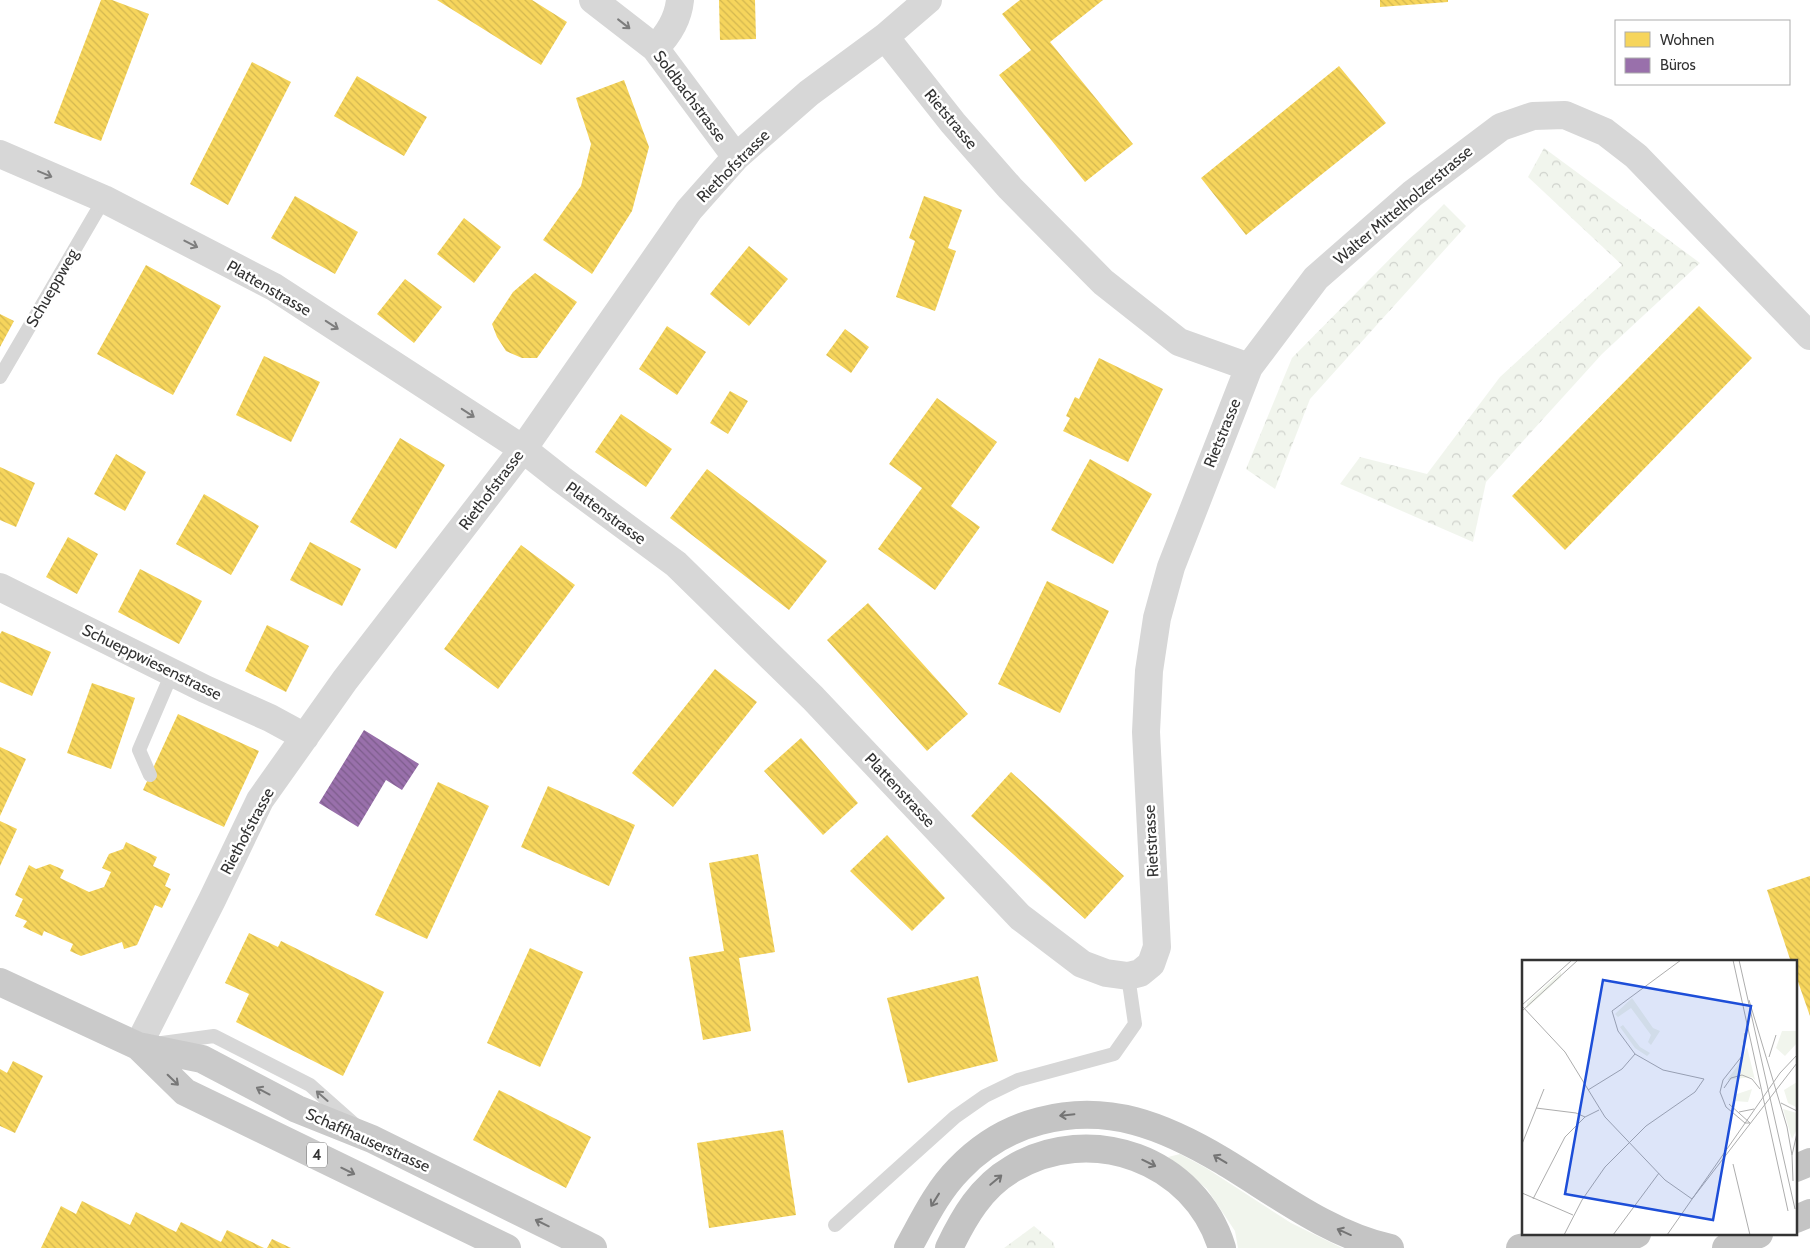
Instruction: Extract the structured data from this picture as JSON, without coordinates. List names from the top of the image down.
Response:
{
  "streets": {
    "main road": ["Schaffhauserstrasse", "4"],
    "street": [
      "Soldbachstrasse",
      "Rietstrasse",
      "Riethofstrasse",
      "Walter Mittelholzerstrasse",
      "Plattenstrasse",
      "Schueppwiesenstrasse"
    ],
    "lane": ["Schueppweg"]
  },
  "crossings": [
    ["Soldbachstrasse", "Riethofstrasse"],
    ["Rietstrasse", "Riethofstrasse"],
    ["Rietstrasse", "Walter Mittelholzerstrasse"],
    ["Rietstrasse", "Plattenstrasse"],
    ["Riethofstrasse", "Plattenstrasse"],
    ["Riethofstrasse", "Schueppwiesenstrasse"],
    ["Riethofstrasse", "Schaffhauserstrasse"],
    ["Schueppweg", "Plattenstrasse"]
  ],
  "one_way": ["Soldbachstrasse", "Plattenstrasse"],
  "legend": ["Wohnen", "Büros"]
}
